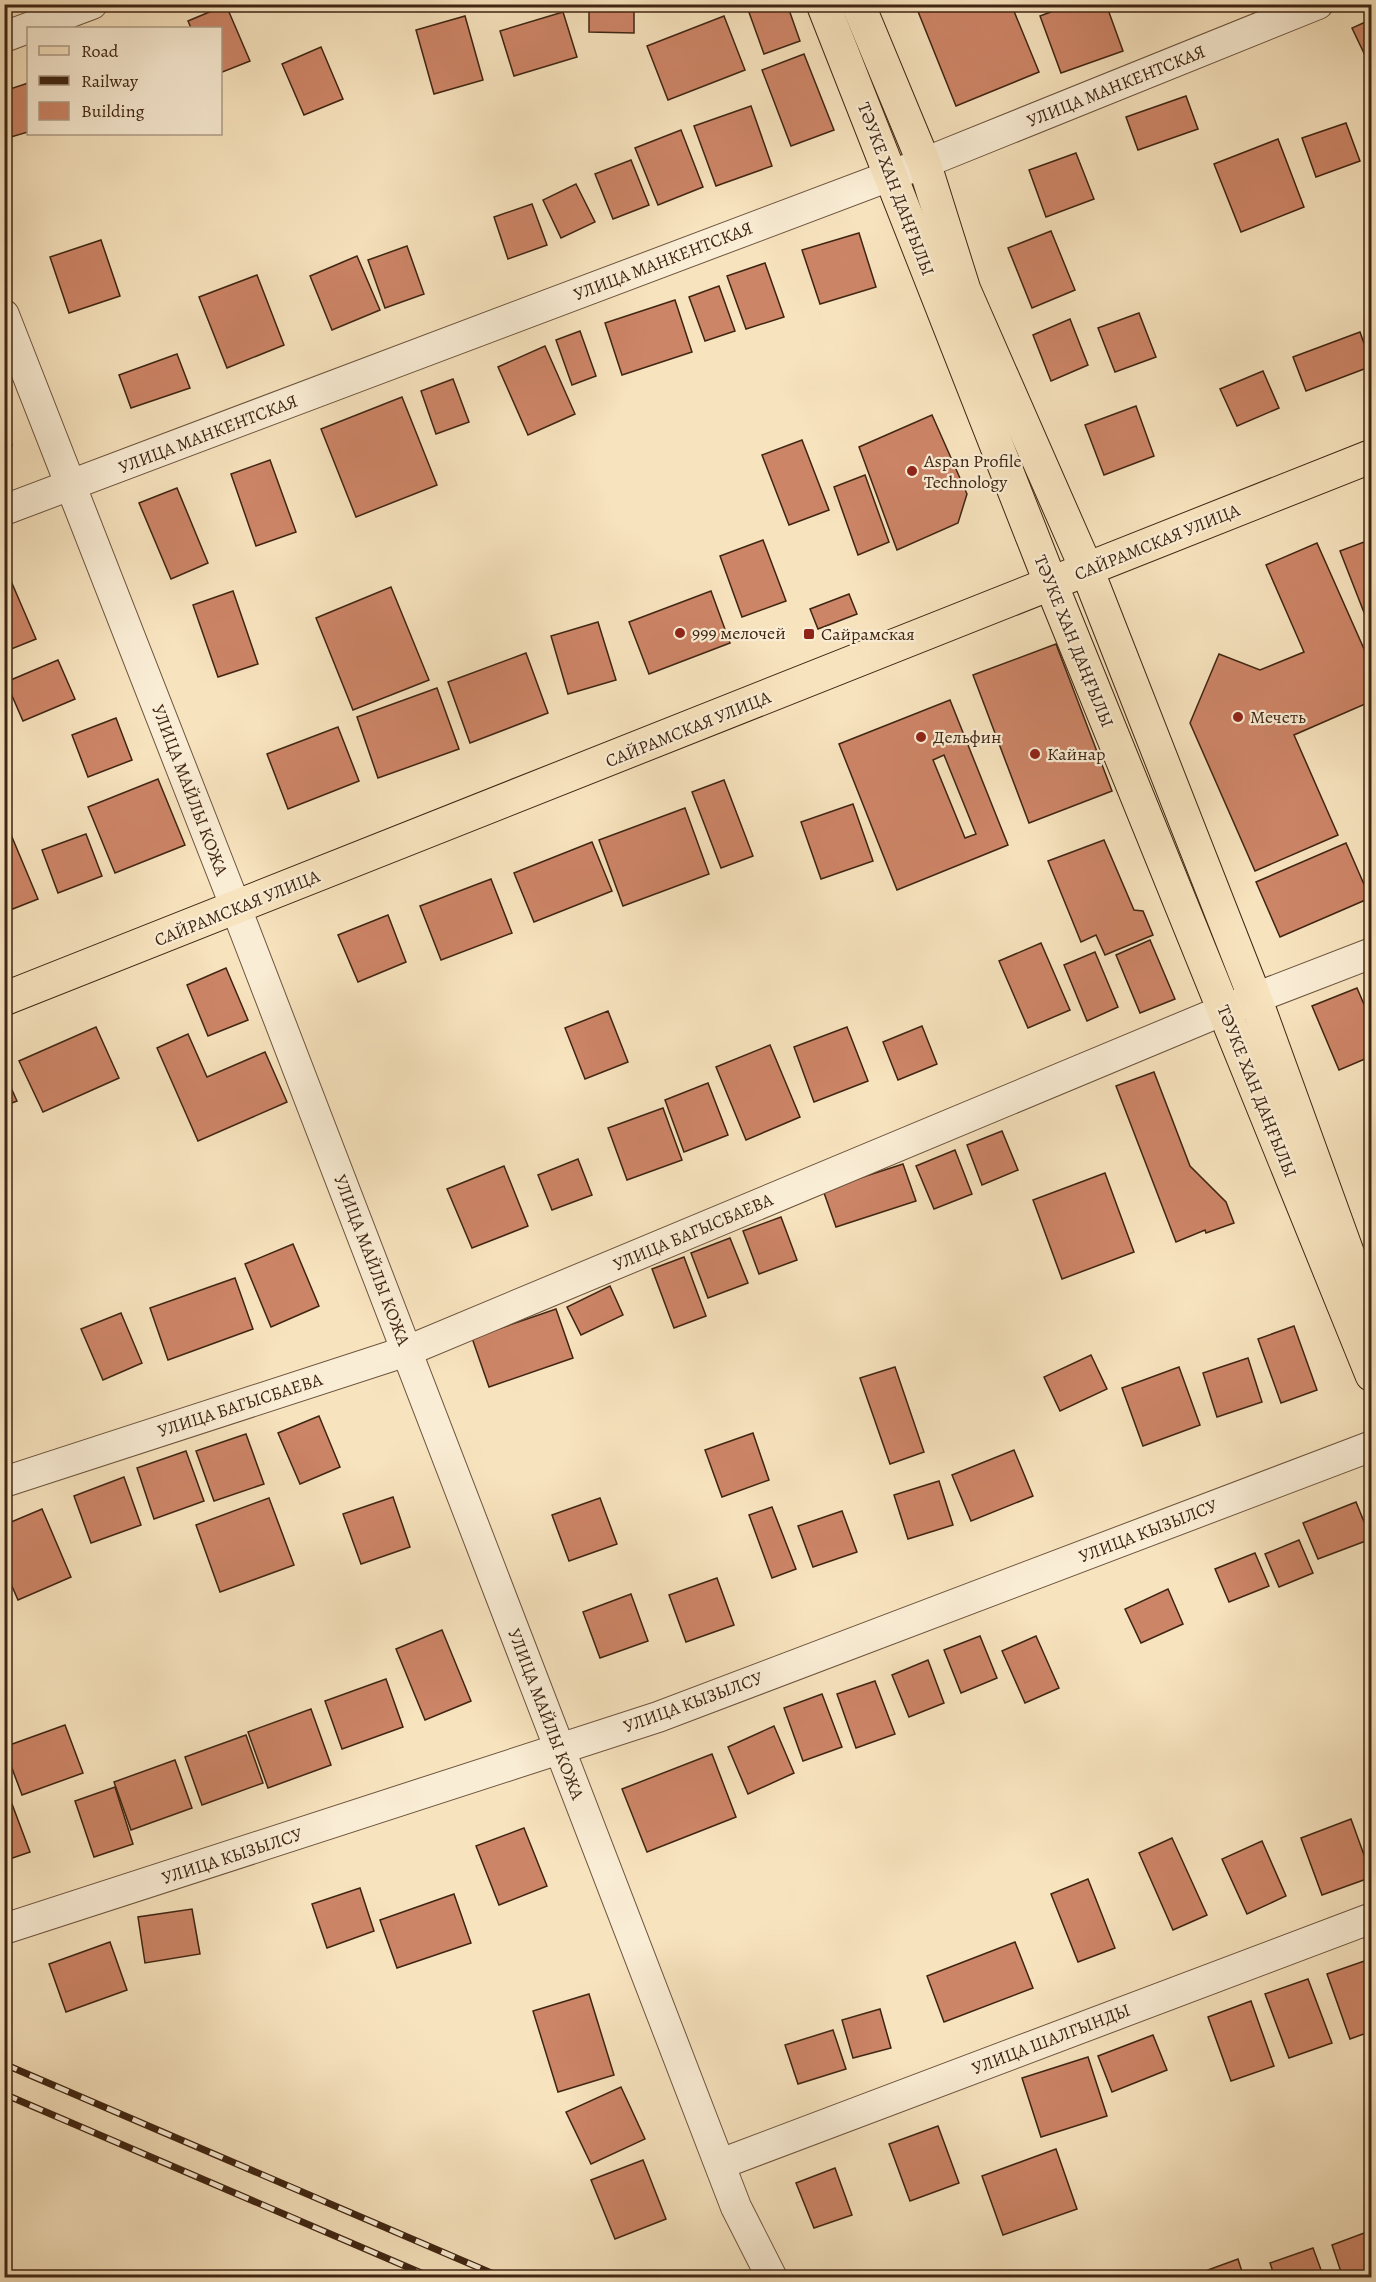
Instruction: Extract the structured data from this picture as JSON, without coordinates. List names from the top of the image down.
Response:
{
  "streets": {
    "main road": ["ТӘУКЕ ХАН ДАҢҒЫЛЫ", "САЙРАМСКАЯ УЛИЦА"],
    "street": [
      "УЛИЦА МАНКЕНТСКАЯ",
      "УЛИЦА МАЙЛЫ КОЖА",
      "УЛИЦА БАГЫСБАЕВА",
      "УЛИЦА КЫЗЫЛСУ",
      "УЛИЦА ШАЛГЫНДЫ"
    ]
  },
  "crossings": [
    ["УЛИЦА МАНКЕНТСКАЯ", "ТӘУКЕ ХАН ДАҢҒЫЛЫ"],
    ["УЛИЦА МАНКЕНТСКАЯ", "УЛИЦА МАЙЛЫ КОЖА"],
    ["ТӘУКЕ ХАН ДАҢҒЫЛЫ", "САЙРАМСКАЯ УЛИЦА"],
    ["ТӘУКЕ ХАН ДАҢҒЫЛЫ", "УЛИЦА БАГЫСБАЕВА"],
    ["САЙРАМСКАЯ УЛИЦА", "УЛИЦА МАЙЛЫ КОЖА"],
    ["УЛИЦА МАЙЛЫ КОЖА", "УЛИЦА БАГЫСБАЕВА"],
    ["УЛИЦА МАЙЛЫ КОЖА", "УЛИЦА КЫЗЫЛСУ"]
  ],
  "places": {
    "other": [
      "Aspan Profile Technology",
      "999 мелочей",
      "Мечеть",
      "Дельфин",
      "Кайнар"
    ],
    "transit": ["Сайрамская"]
  },
  "legend": ["Road", "Railway", "Building"]
}
